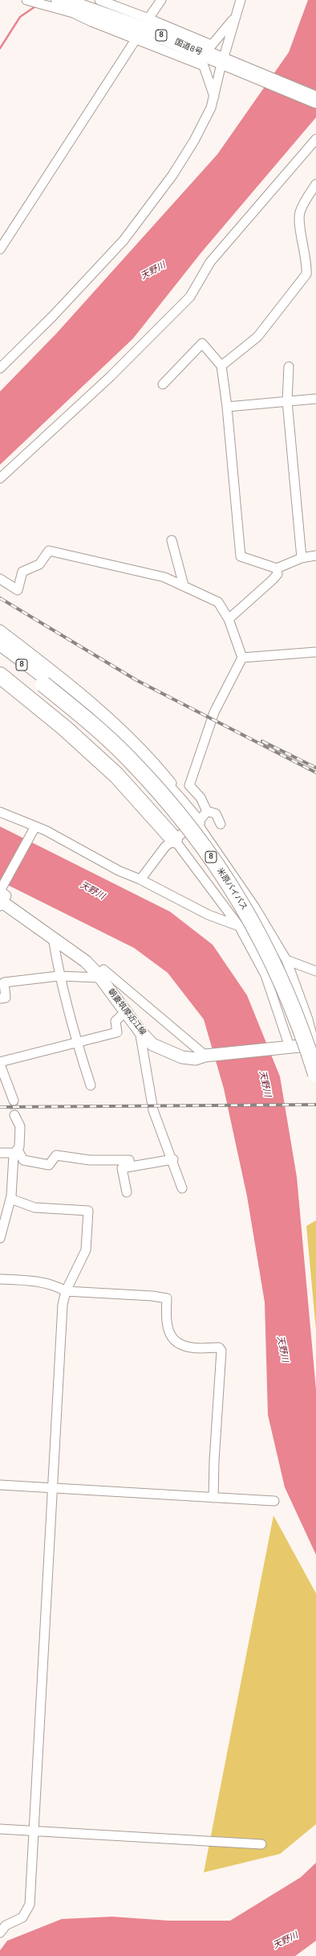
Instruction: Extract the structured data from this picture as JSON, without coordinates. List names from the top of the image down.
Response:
{
  "streets": {
    "highway": ["8", "国道8号", "米原バイパス"],
    "main road": ["朝妻筑摩近江線"]
  },
  "water": ["天野川"]
}
